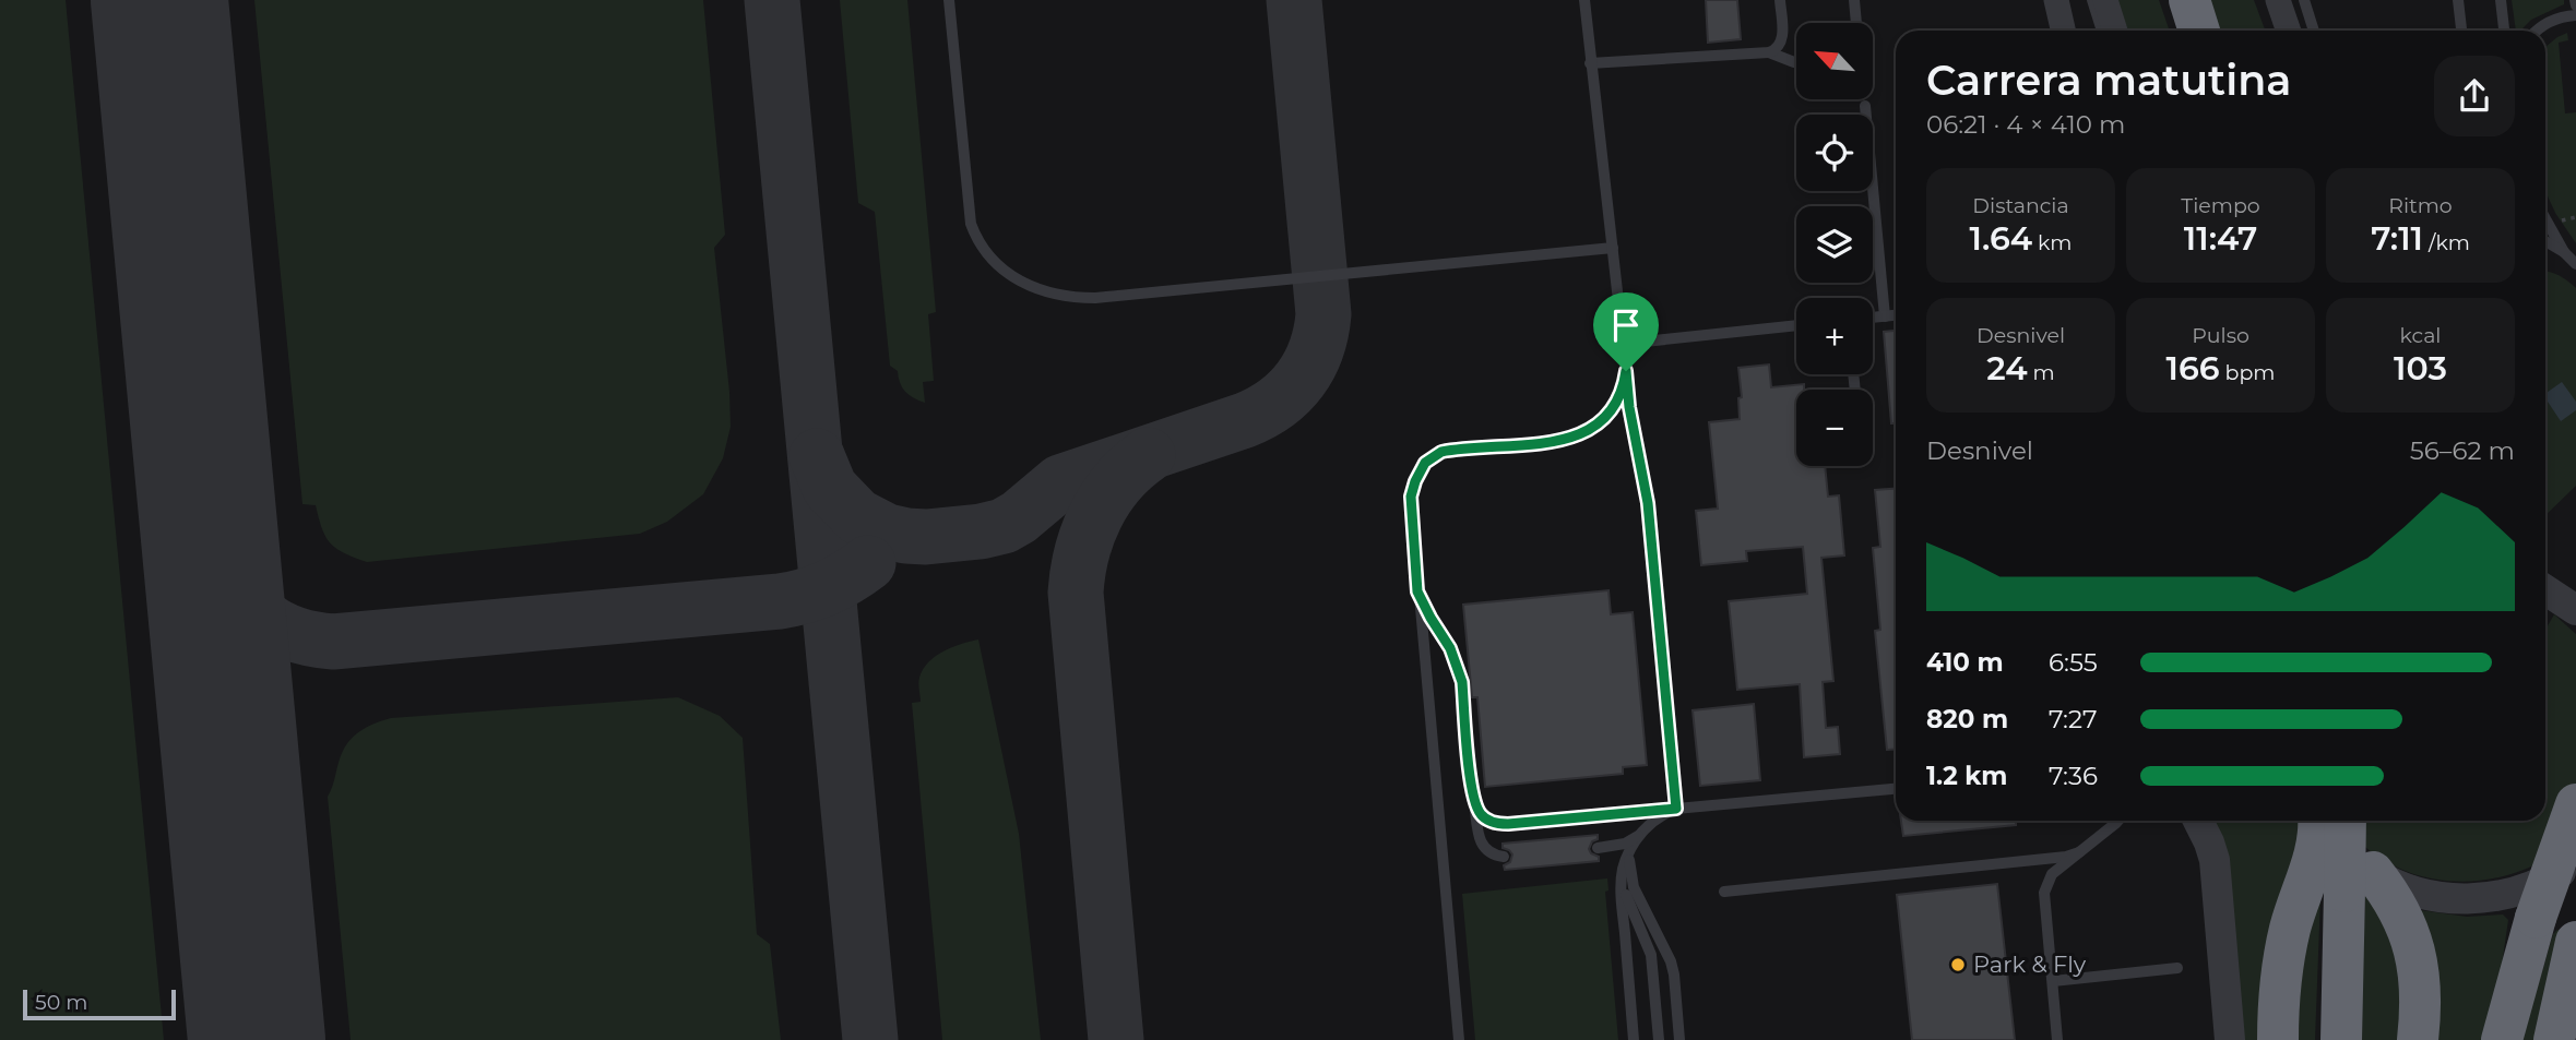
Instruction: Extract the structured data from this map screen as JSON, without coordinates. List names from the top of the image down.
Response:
{
  "places": ["Park & Fly"],
  "scale_bar": "50 m",
  "north": "top left",
  "page": {
    "map_buttons": ["+", "−"],
    "heading": ["Carrera matutina", "06:21 · 4 × 410 m"],
    "stats": [
      ["Distancia", "1.64 km"],
      ["Tiempo", "11:47"],
      ["Ritmo", "7:11 /km"],
      ["Desnivel", "24 m"],
      ["Pulso", "166 bpm"],
      ["kcal", "103"]
    ],
    "chart": ["Desnivel", "56–62 m"],
    "list": [
      {
        "name": "410 m",
        "note": "6:55"
      },
      {
        "name": "820 m",
        "note": "7:27"
      },
      {
        "name": "1.2 km",
        "note": "7:36"
      }
    ],
    "scale": "50 m"
  }
}
